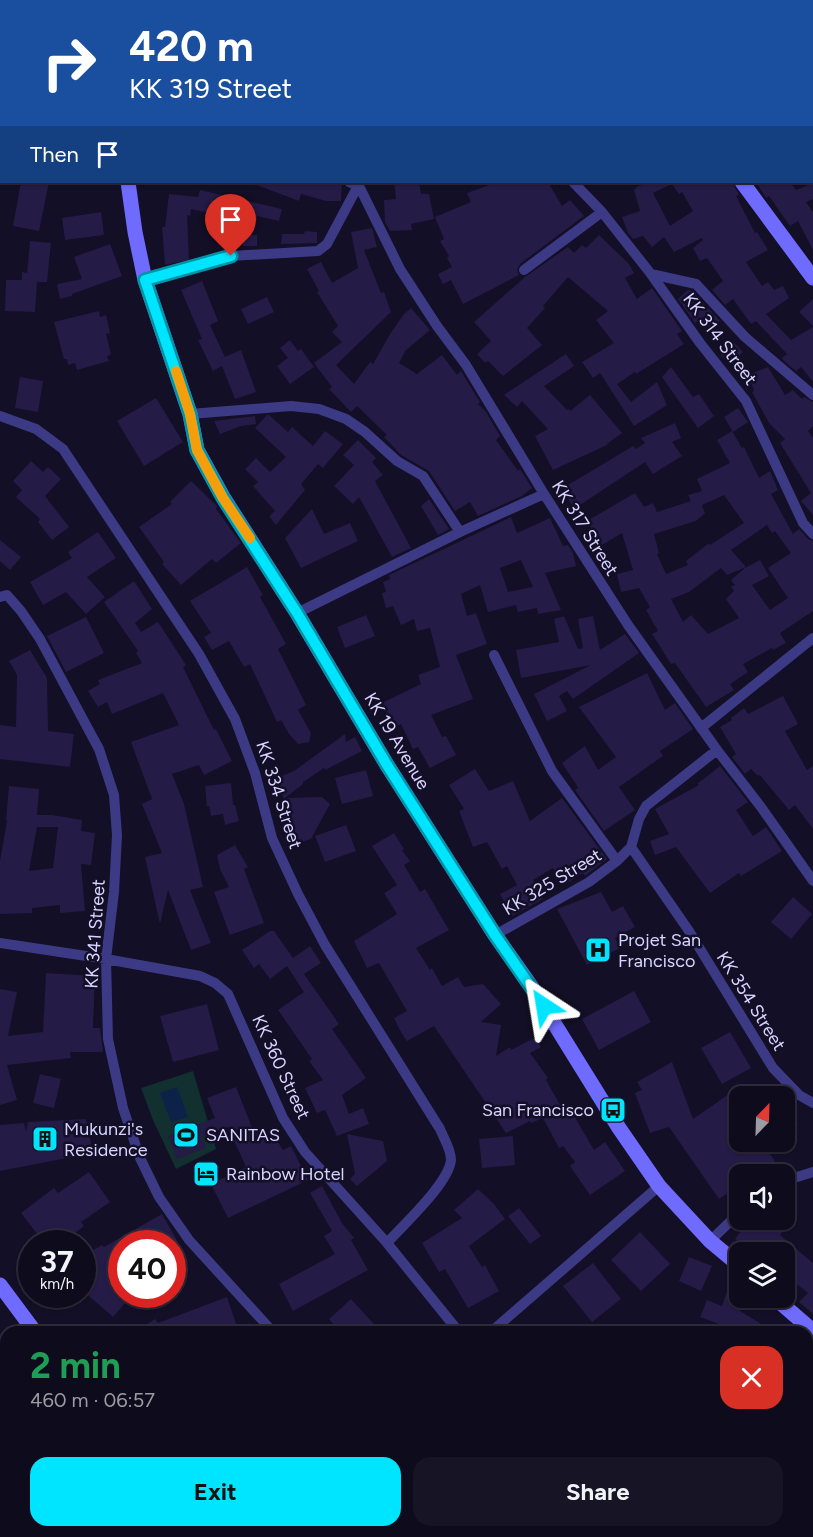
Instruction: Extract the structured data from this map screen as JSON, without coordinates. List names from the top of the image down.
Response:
{
  "streets": {
    "street": [
      "KK 314 Street",
      "KK 317 Street",
      "KK 19 Avenue",
      "KK 334 Street",
      "KK 325 Street",
      "KK 341 Street",
      "KK 354 Street",
      "KK 360 Street"
    ]
  },
  "crossings": [
    ["KK 19 Avenue", "KK 325 Street"],
    ["KK 334 Street", "KK 360 Street"],
    ["KK 325 Street", "KK 354 Street"],
    ["KK 341 Street", "KK 360 Street"]
  ],
  "places": {
    "hospital": ["Projet San Francisco"],
    "bus stop": ["San Francisco"],
    "sports": ["SANITAS"],
    "building": ["Mukunzi's Residence"],
    "hotel": ["Rainbow Hotel"]
  },
  "north": "top right",
  "page": {
    "turn": ["420 m", "KK 319 Street"],
    "then": "Then",
    "speed": "37 km/h",
    "limit": "40",
    "heading": ["2 min", "460 m · 06:57"],
    "buttons": ["Exit", "Share"]
  }
}
